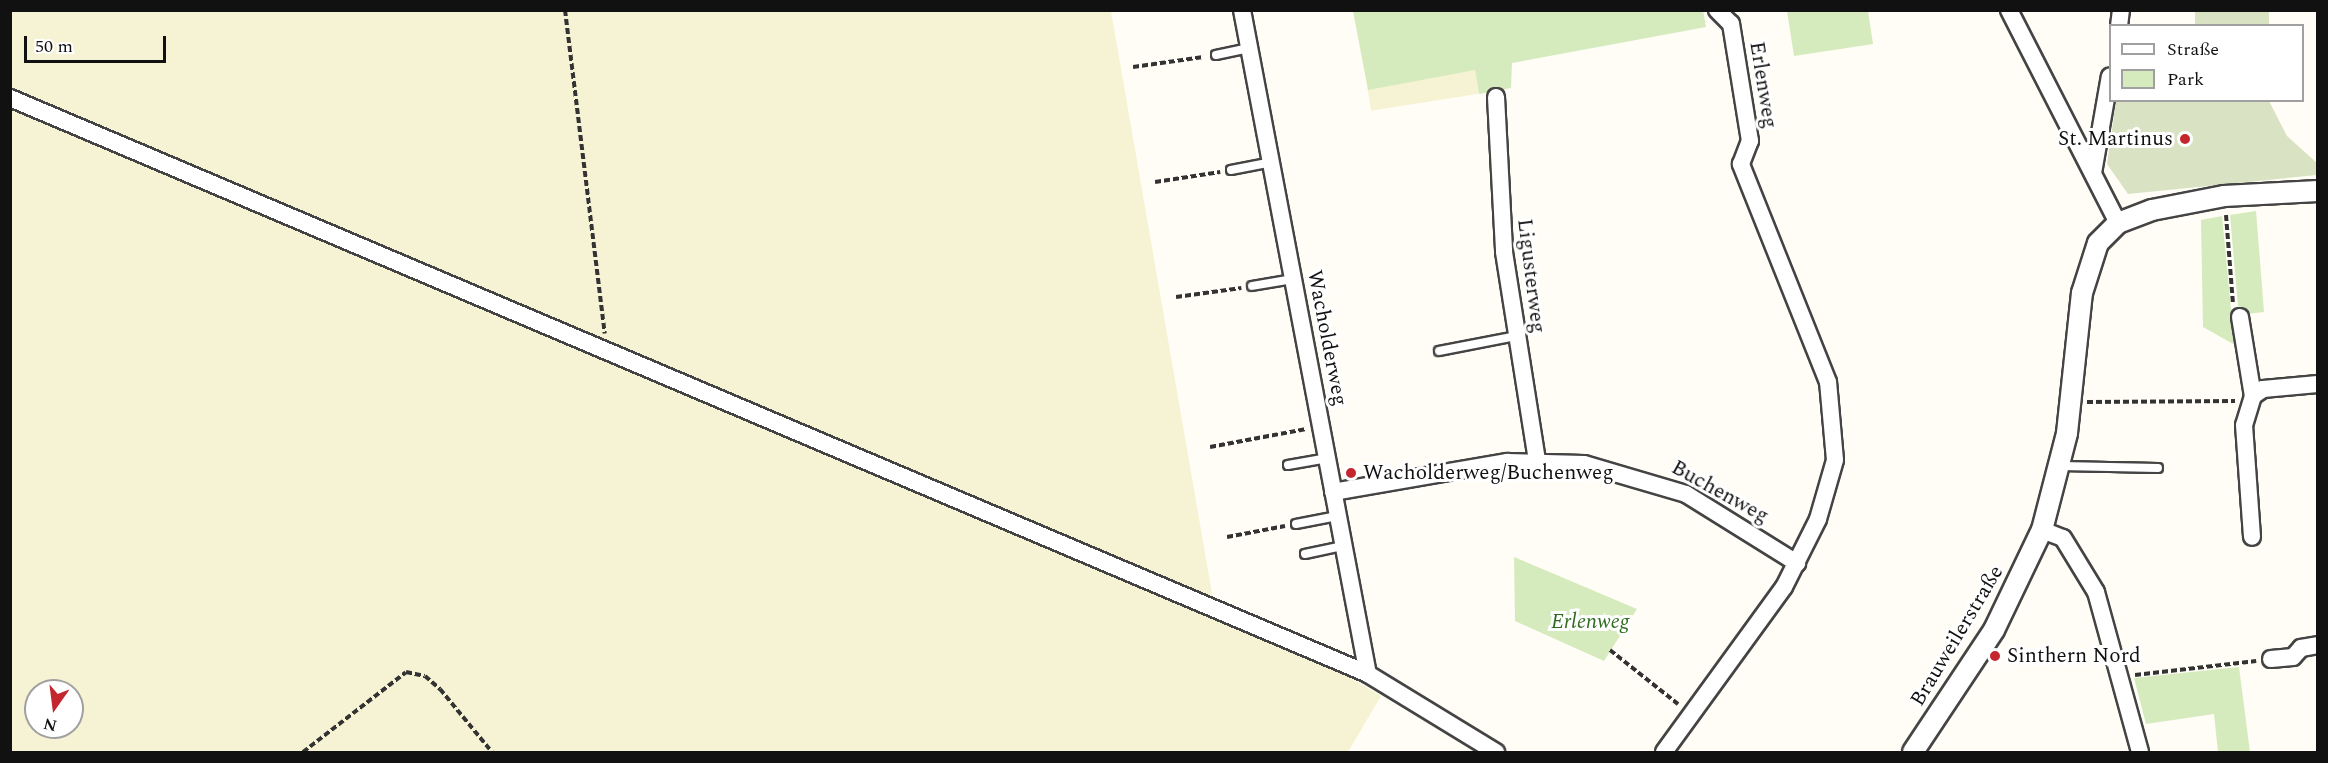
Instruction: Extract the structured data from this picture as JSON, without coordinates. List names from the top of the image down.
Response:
{
  "streets": {
    "street": [
      "Erlenweg",
      "Ligusterweg",
      "Wacholderweg",
      "Buchenweg",
      "Brauweilerstraße"
    ]
  },
  "crossings": [
    ["Erlenweg", "Buchenweg"],
    ["Ligusterweg", "Buchenweg"],
    ["Wacholderweg", "Buchenweg"]
  ],
  "parks": ["Erlenweg"],
  "places": ["St. Martinus", "Wacholderweg/Buchenweg", "Sinthern Nord"],
  "legend": ["Straße", "Park"],
  "scale_bar": "50 m",
  "north": "bottom"
}
